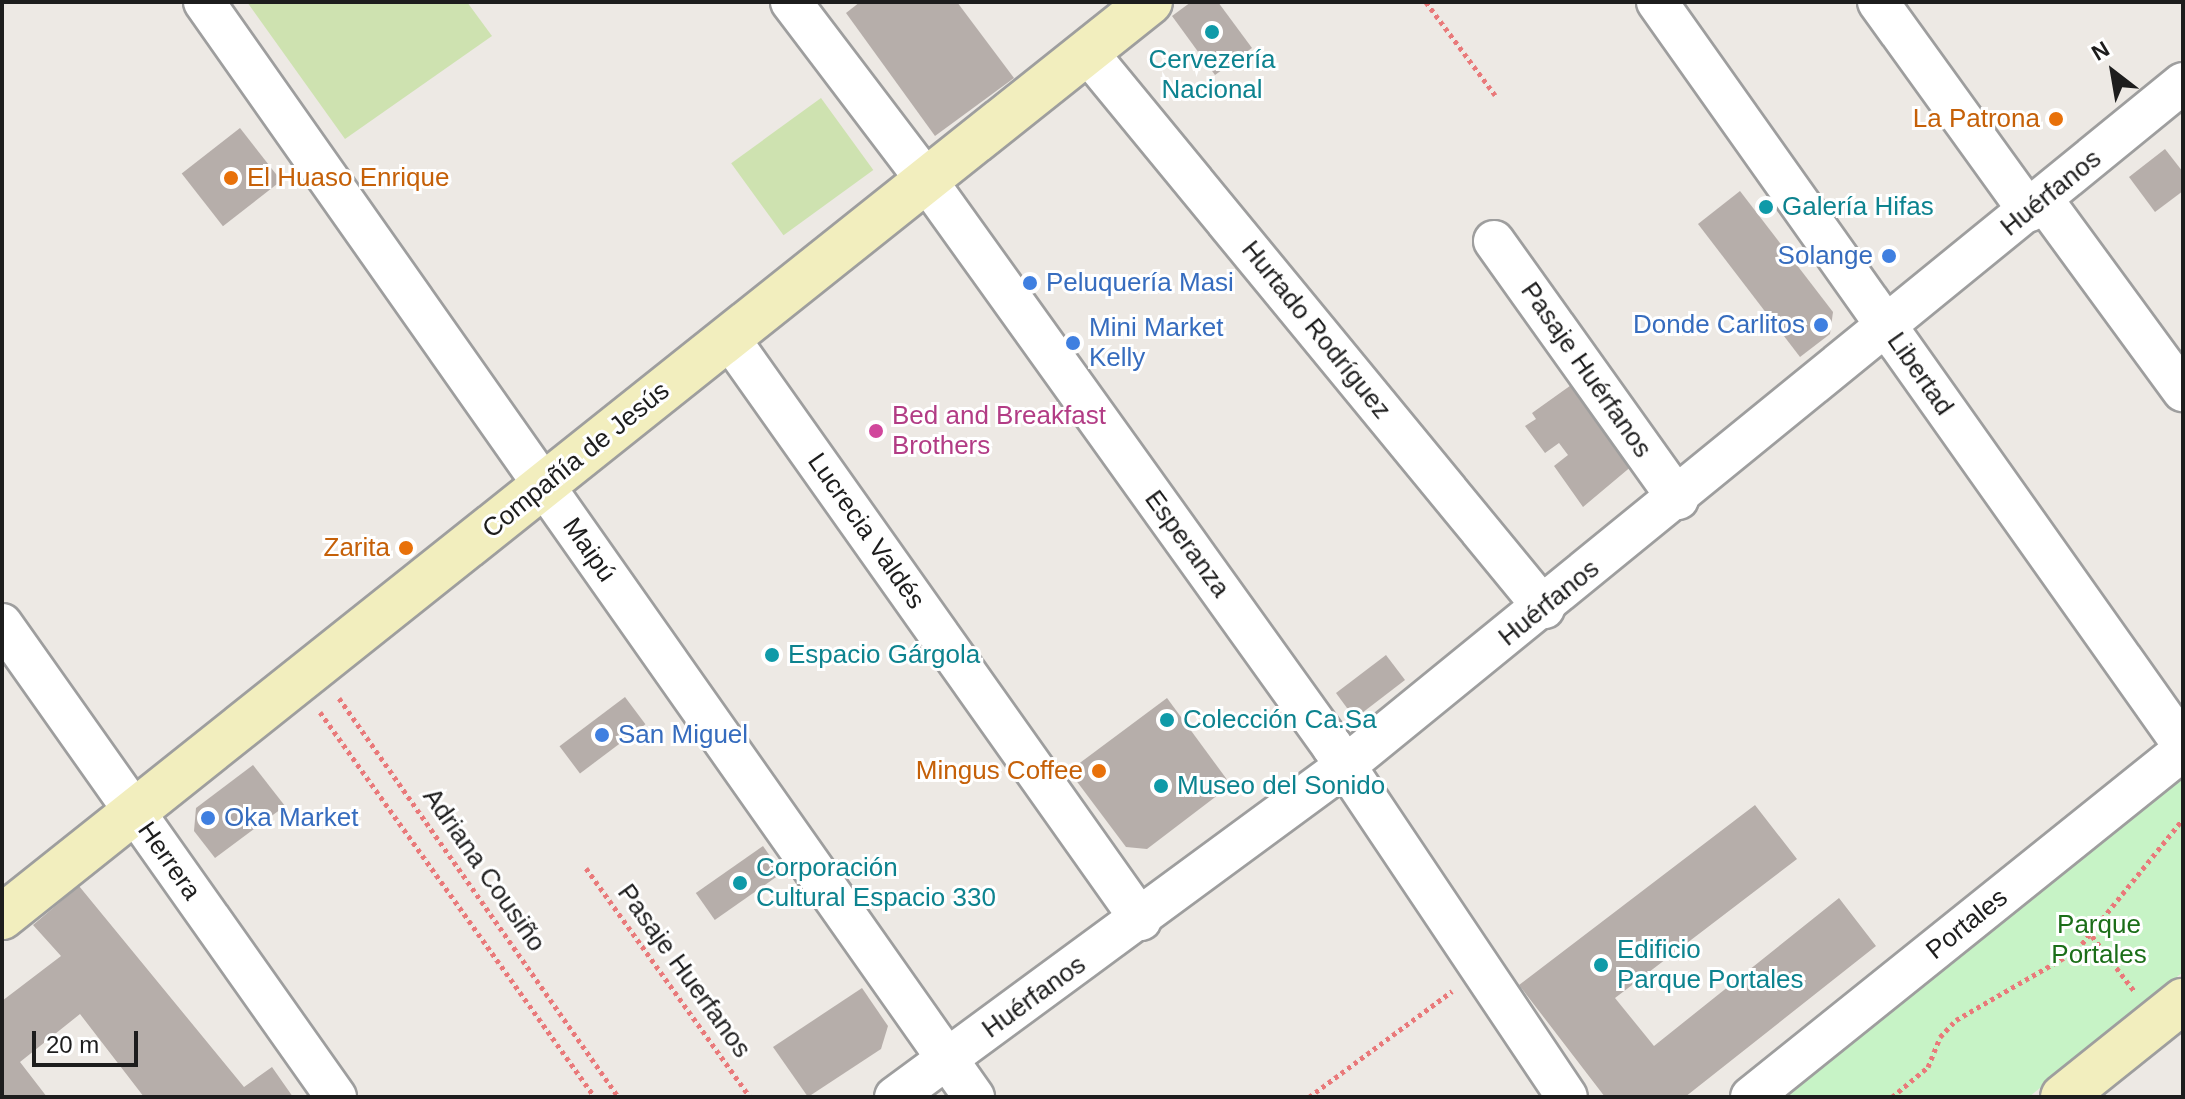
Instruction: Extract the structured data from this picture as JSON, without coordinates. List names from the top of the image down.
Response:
{
  "streets": {
    "street": [
      "Huérfanos",
      "Hurtado Rodríguez",
      "Pasaje Huérfanos",
      "Libertad",
      "Compañía de Jesús",
      "Lucrecia Valdés",
      "Esperanza",
      "Maipú",
      "Herrera",
      "Portales"
    ],
    "path": ["Adriana Cousiño", "Pasaje Huerfanos"]
  },
  "crossings": [
    ["Huérfanos", "Hurtado Rodríguez"],
    ["Huérfanos", "Pasaje Huérfanos"],
    ["Huérfanos", "Libertad"],
    ["Huérfanos", "Lucrecia Valdés"],
    ["Huérfanos", "Esperanza"],
    ["Huérfanos", "Maipú"],
    ["Hurtado Rodríguez", "Compañía de Jesús"],
    ["Libertad", "Portales"],
    ["Compañía de Jesús", "Lucrecia Valdés"],
    ["Compañía de Jesús", "Esperanza"],
    ["Compañía de Jesús", "Maipú"],
    ["Compañía de Jesús", "Herrera"],
    ["Compañía de Jesús", "Adriana Cousiño"]
  ],
  "parks": ["Parque Portales"],
  "places": [
    "Cervezería Nacional",
    "La Patrona",
    "El Huaso Enrique",
    "Galería Hifas",
    "Solange",
    "Peluquería Masi",
    "Donde Carlitos",
    "Mini Market Kelly",
    "Bed and Breakfast Brothers",
    "Zarita",
    "Espacio Gárgola",
    "Colección Ca.Sa",
    "San Miguel",
    "Mingus Coffee",
    "Museo del Sonido",
    "Oka Market",
    "Corporación Cultural Espacio 330",
    "Edificio Parque Portales"
  ],
  "scale_bar": "20 m",
  "north": "top left"
}
